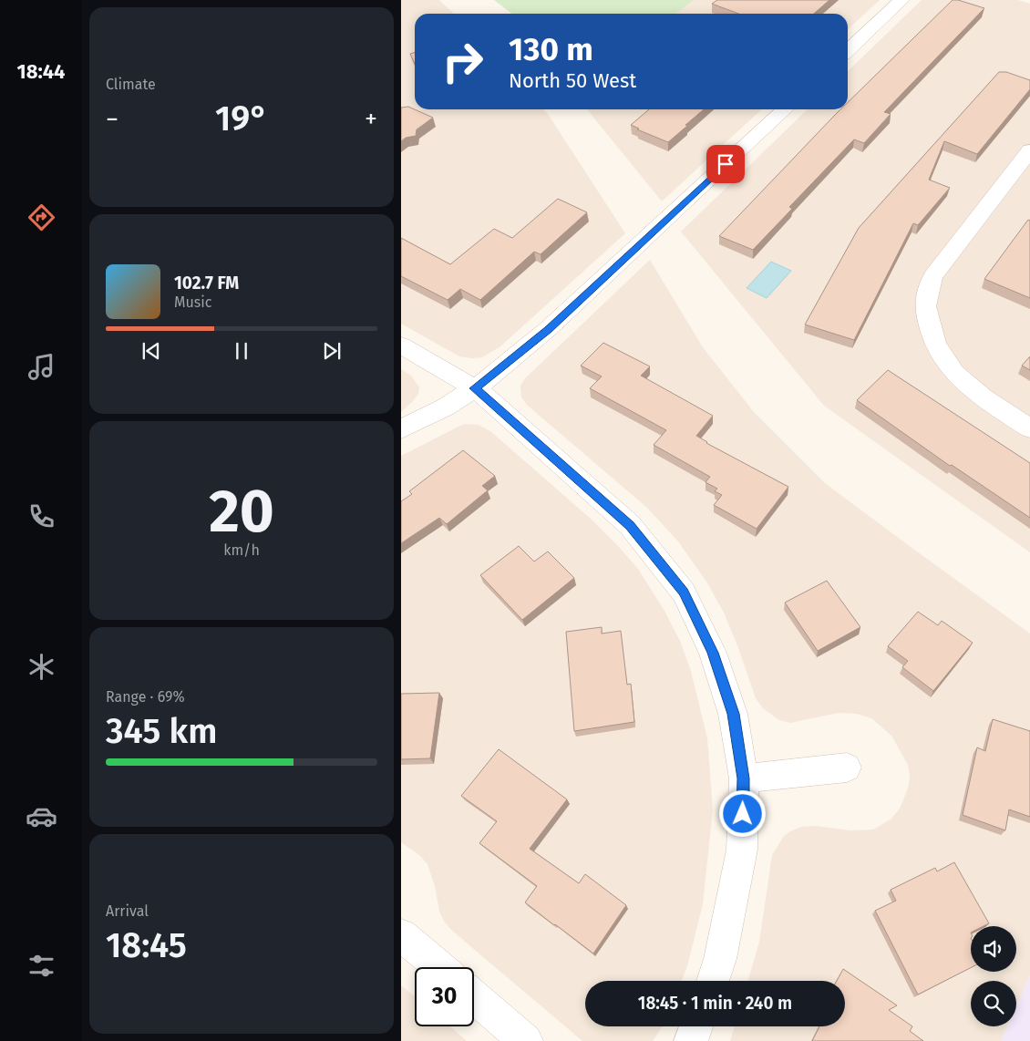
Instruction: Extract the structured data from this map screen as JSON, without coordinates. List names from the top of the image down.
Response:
{
  "page": {
    "tabs": "18:44",
    "tile": [
      "Climate",
      ["20", "km/h"],
      ["Range · 69%", "345 km"],
      ["Arrival", "18:45"]
    ],
    "turn": ["130 m", "North 50 West"],
    "heat": ["−", "19°", "+"],
    "song": ["102.7 FM", "Music"],
    "limit": "30",
    "trip": "18:45 · 1 min · 240 m"
  }
}
